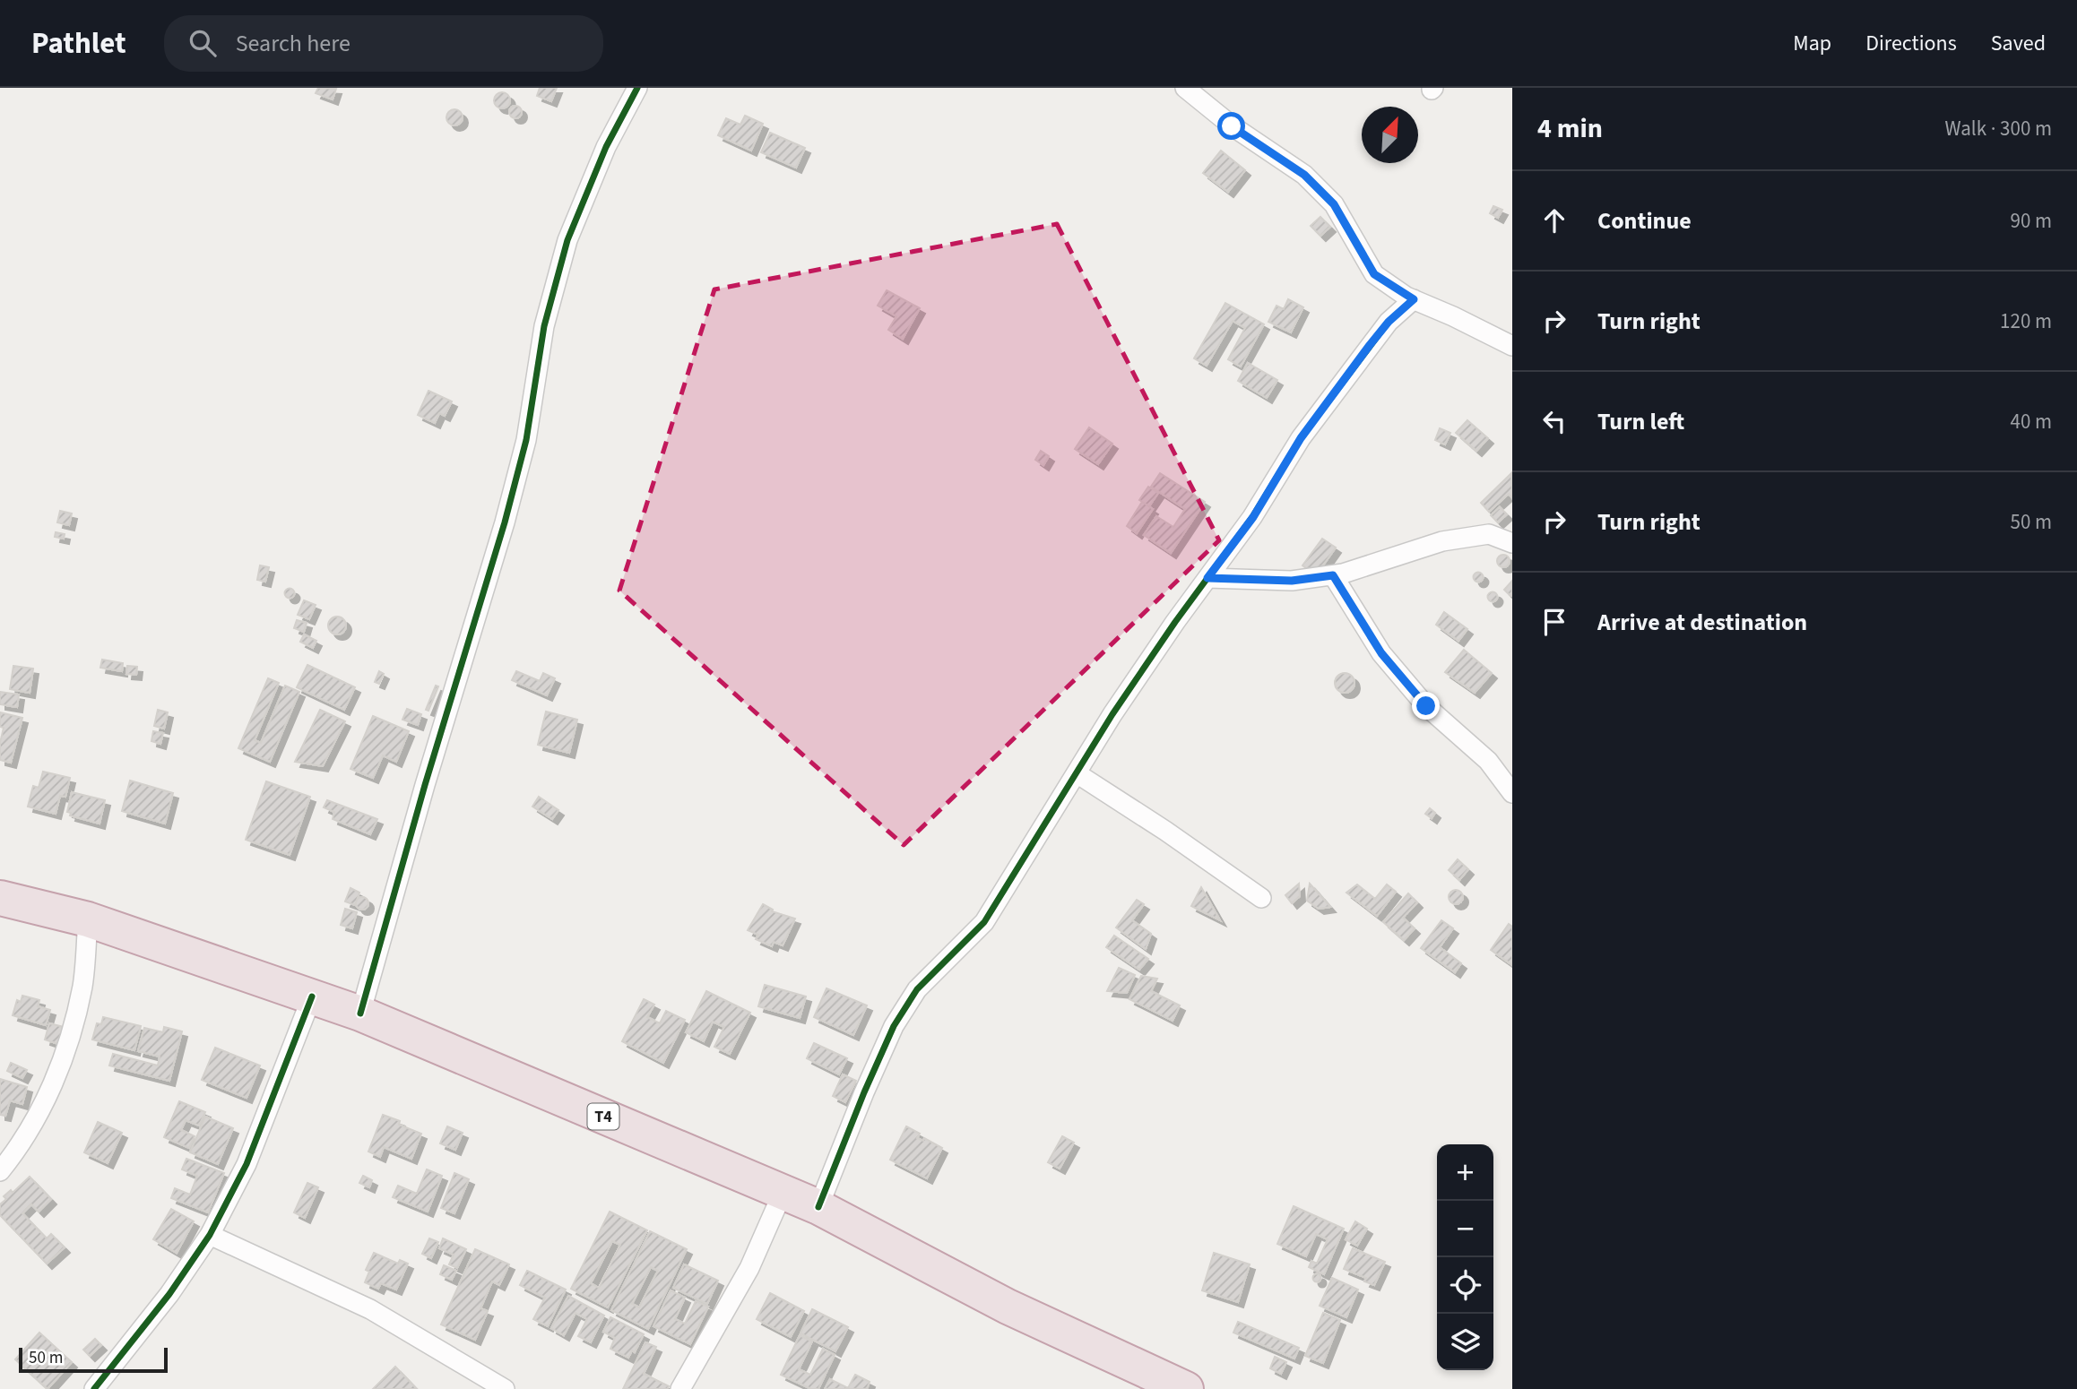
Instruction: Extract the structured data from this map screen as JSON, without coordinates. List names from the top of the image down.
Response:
{
  "streets": {
    "highway": ["T4"]
  },
  "scale_bar": "50 m",
  "north": "top right",
  "page": {
    "header": "Pathlet",
    "search": "Search here",
    "nav": ["Map", "Directions", "Saved"],
    "heading": ["4 min", "Walk · 300 m"],
    "list": [
      ["Continue", "90 m"],
      ["Turn right", "120 m"],
      ["Turn left", "40 m"],
      ["Turn right", "50 m"],
      "Arrive at destination"
    ],
    "map_buttons": ["+", "−"],
    "scale": "50 m"
  }
}
